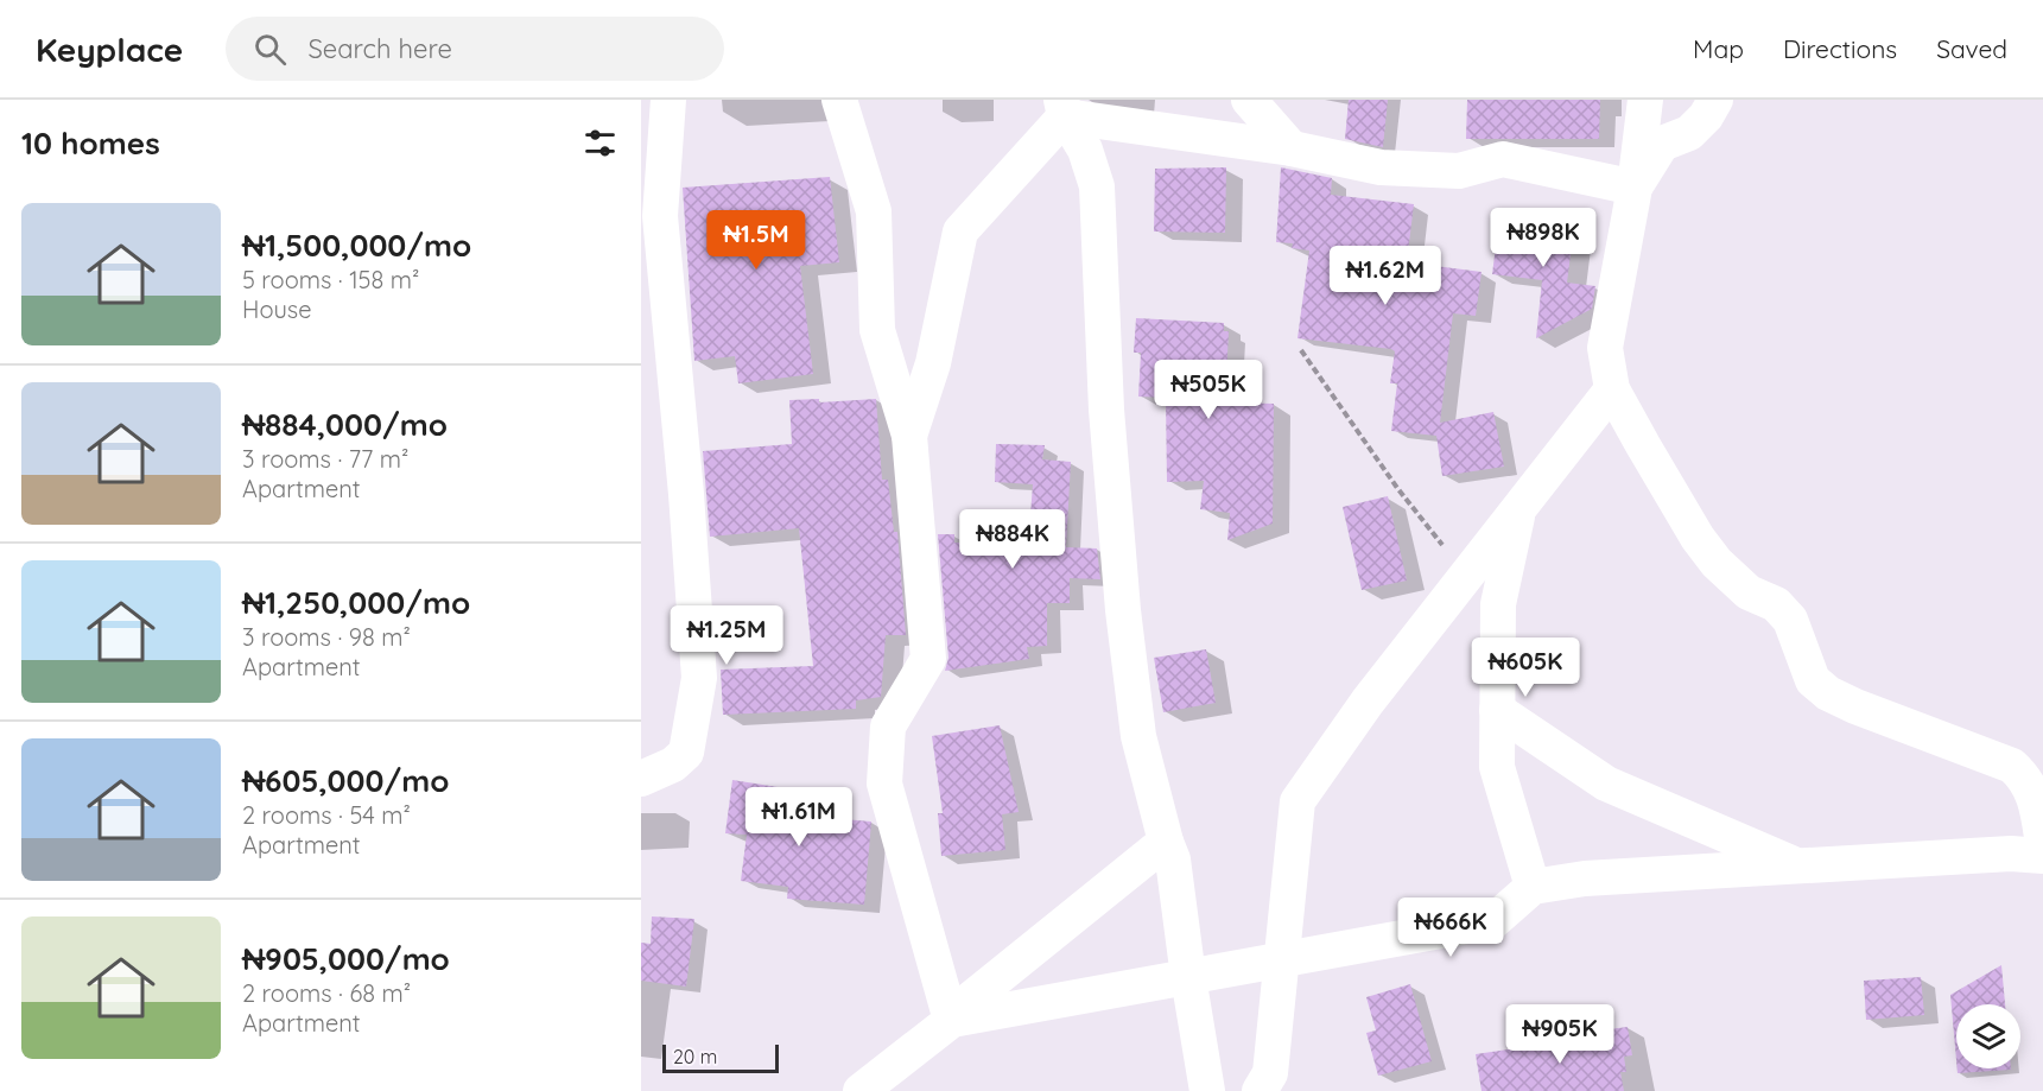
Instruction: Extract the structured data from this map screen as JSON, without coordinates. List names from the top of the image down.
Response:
{
  "scale_bar": "20 m",
  "page": {
    "header": "Keyplace",
    "search": "Search here",
    "nav": ["Map", "Directions", "Saved"],
    "heading": "10 homes",
    "list": [
      {
        "name": "₦1,500,000/mo",
        "note": "5 rooms · 158 m² · House"
      },
      {
        "name": "₦884,000/mo",
        "note": "3 rooms · 77 m² · Apartment"
      },
      {
        "name": "₦1,250,000/mo",
        "note": "3 rooms · 98 m² · Apartment"
      },
      {
        "name": "₦605,000/mo",
        "note": "2 rooms · 54 m² · Apartment"
      },
      {
        "name": "₦905,000/mo",
        "note": "2 rooms · 68 m² · Apartment"
      }
    ],
    "price": [
      "₦898K",
      "₦1.5M",
      "₦1.62M",
      "₦505K",
      "₦884K",
      "₦1.25M",
      "₦605K",
      "₦1.61M",
      "₦666K",
      "₦905K"
    ],
    "scale": "20 m"
  }
}
